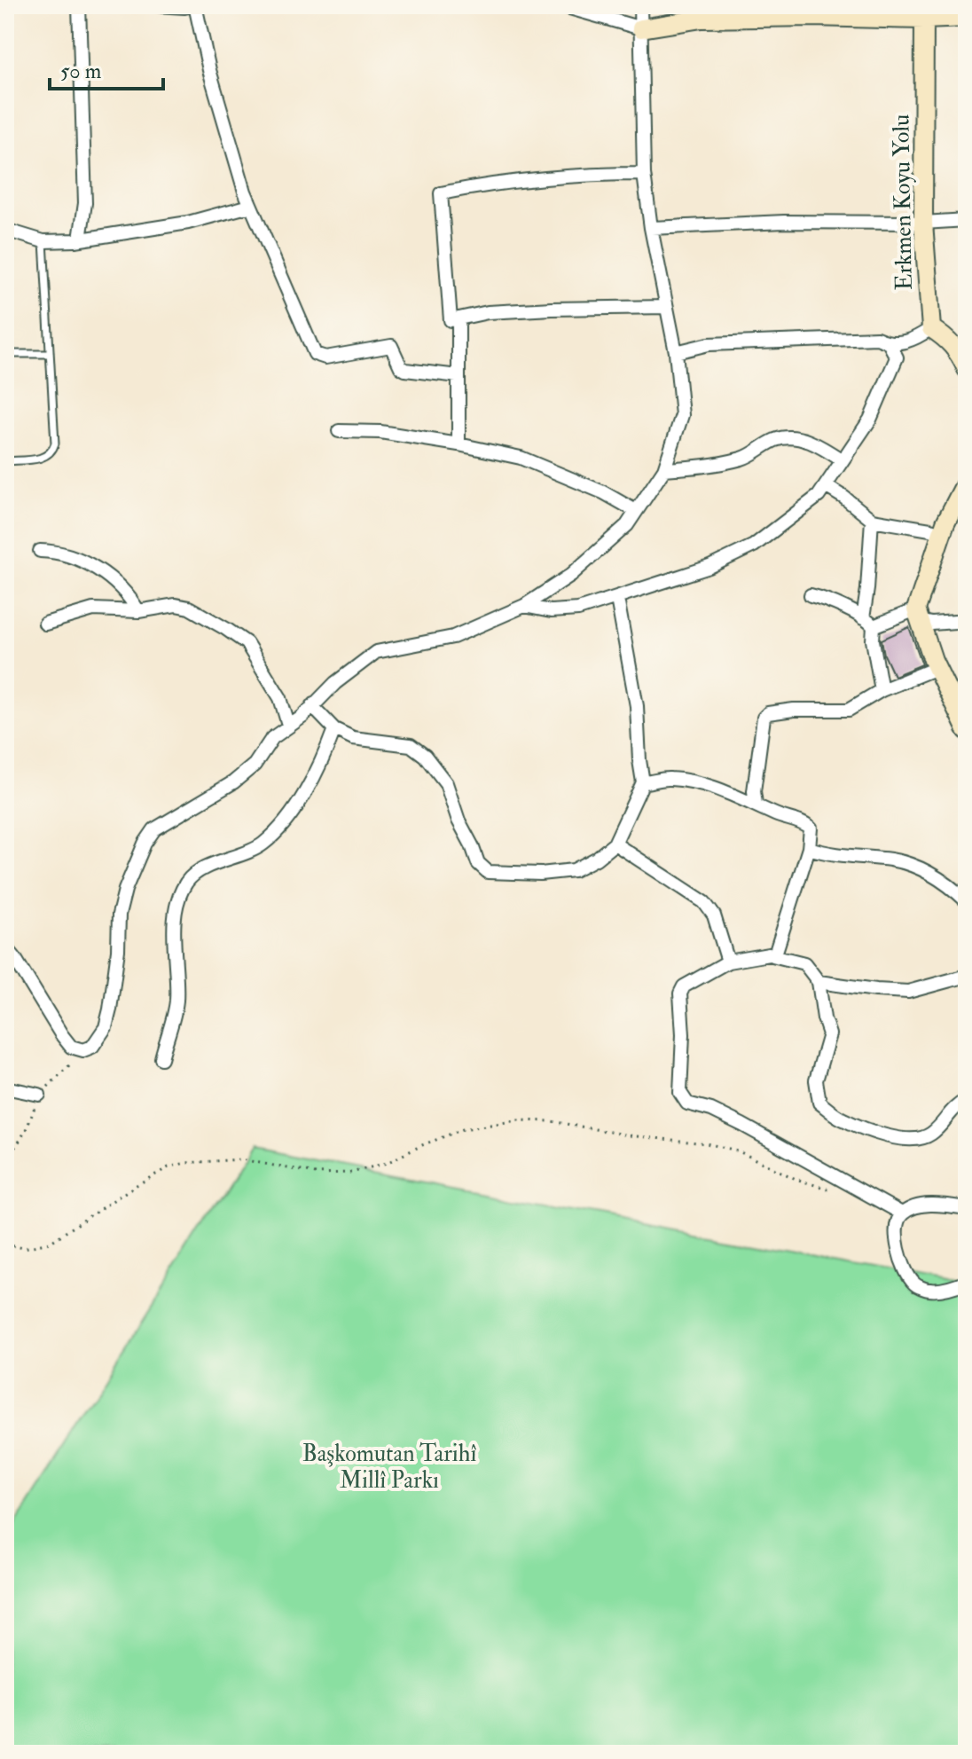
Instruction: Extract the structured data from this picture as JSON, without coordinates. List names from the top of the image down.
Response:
{
  "streets": {
    "street": ["Erkmen Koyu Yolu"]
  },
  "parks": ["Başkomutan Tarihî Millî Parkı"],
  "scale_bar": "50 m"
}
